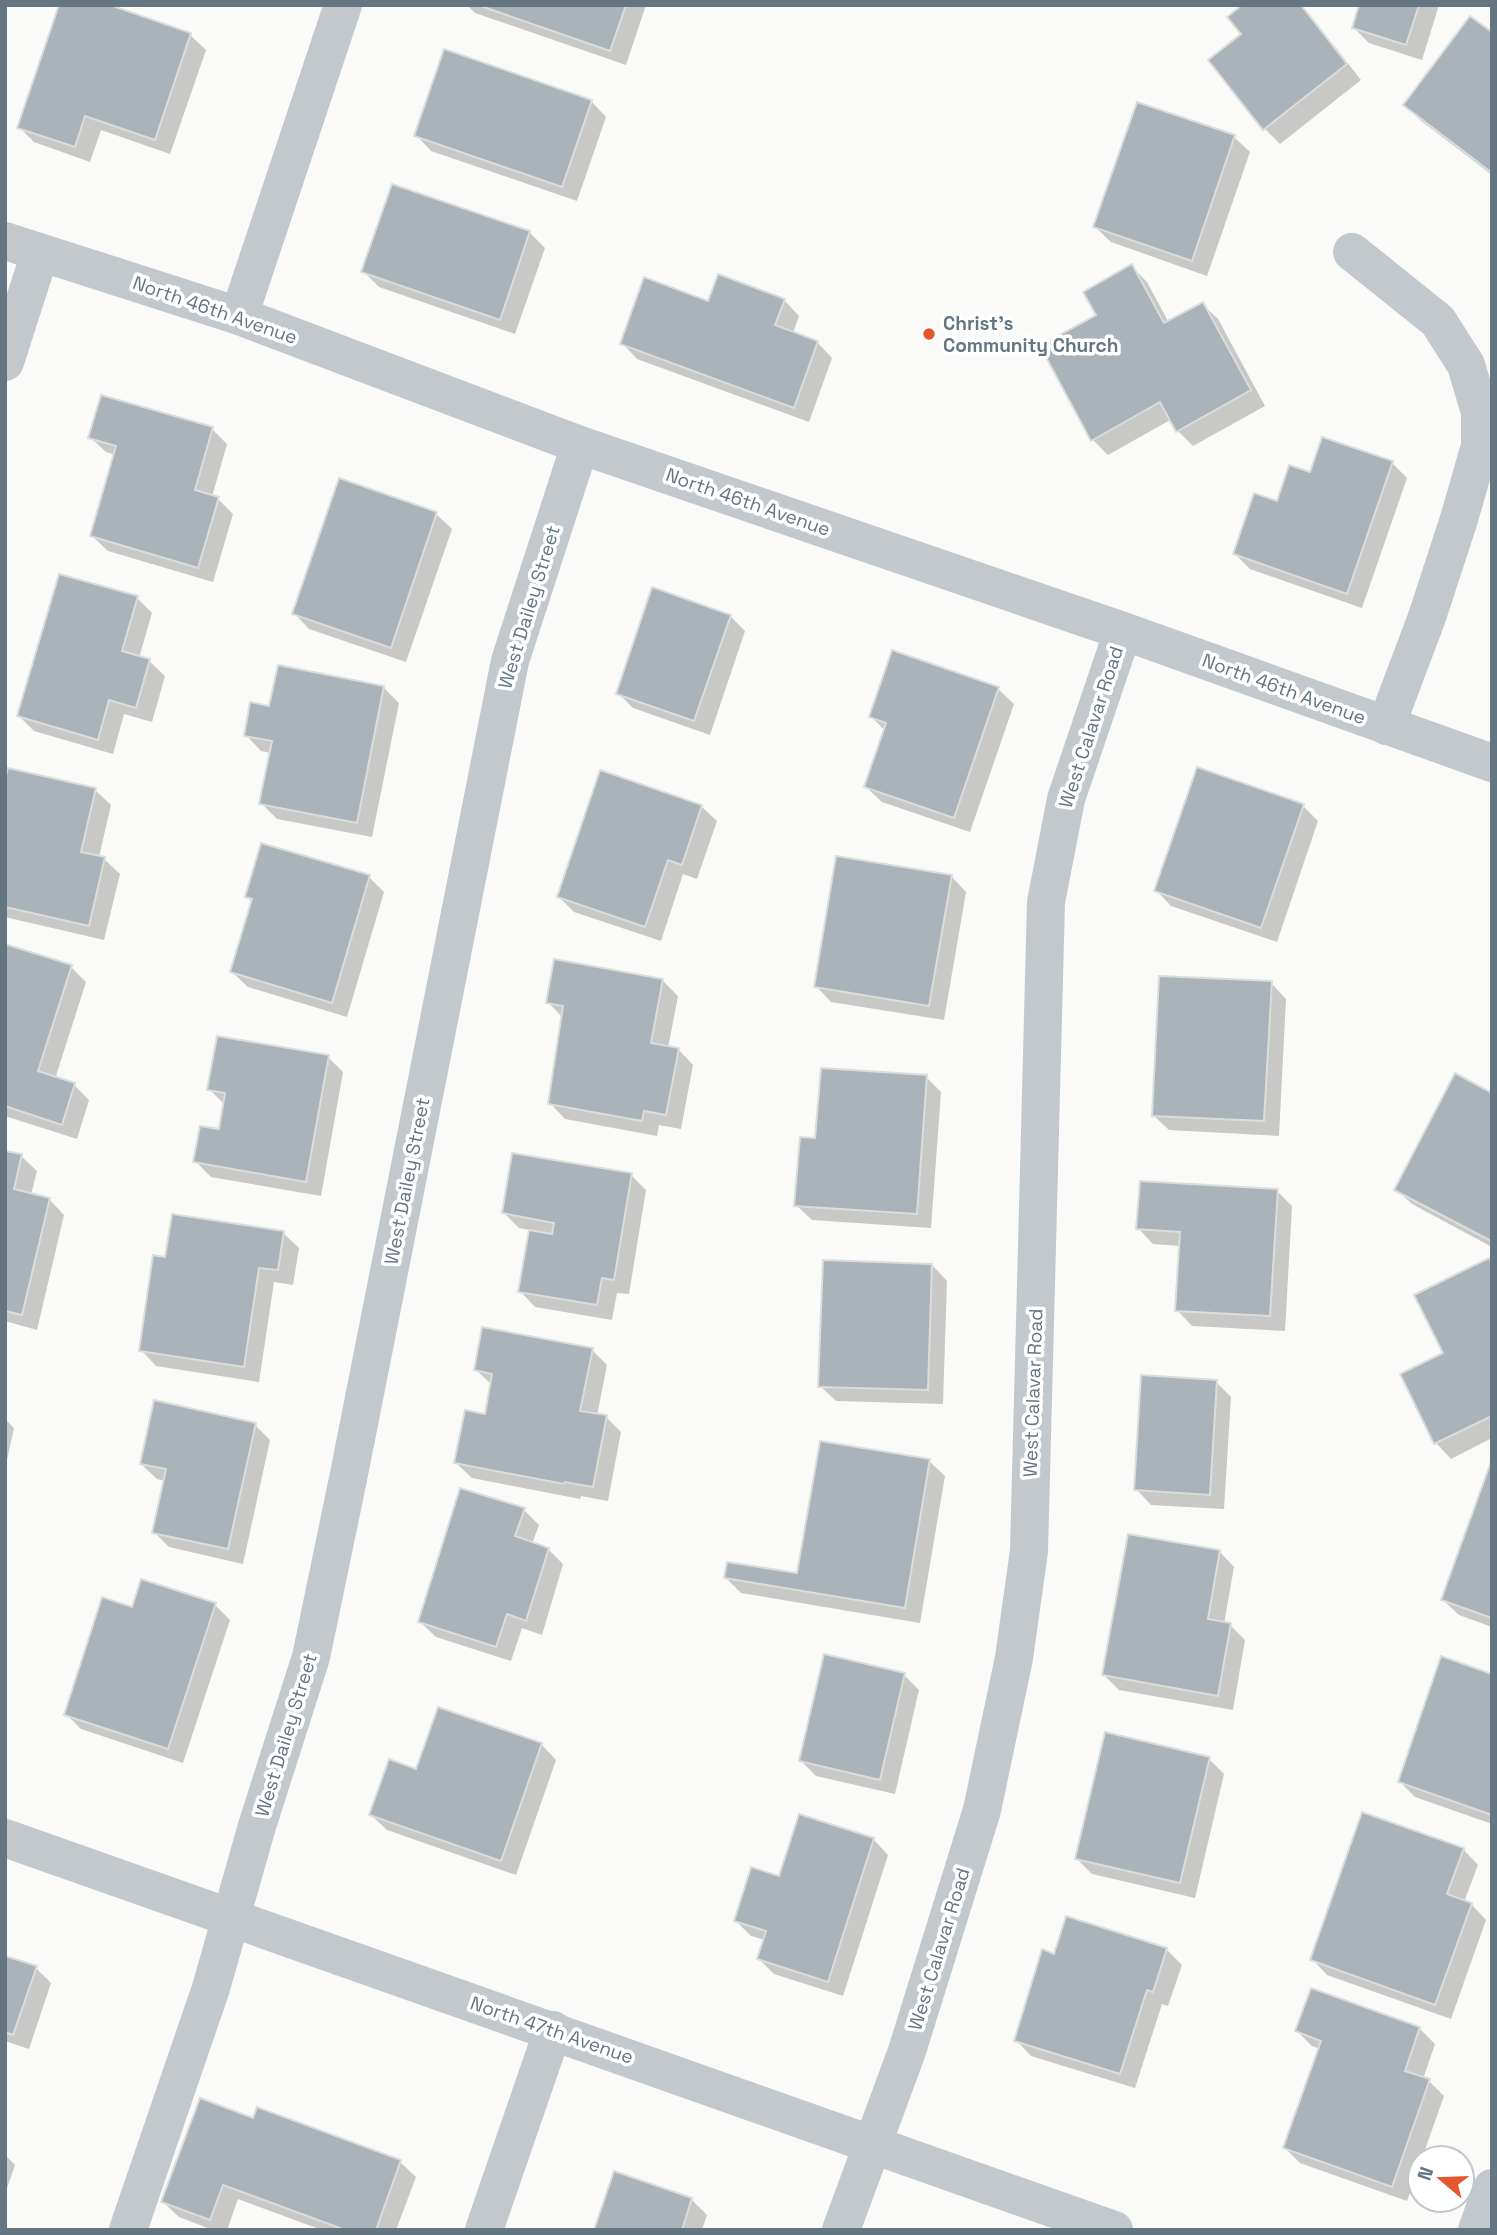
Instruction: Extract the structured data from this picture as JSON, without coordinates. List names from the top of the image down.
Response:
{
  "streets": {
    "street": [
      "North 46th Avenue",
      "West Dailey Street",
      "West Calavar Road",
      "North 47th Avenue"
    ]
  },
  "crossings": [
    ["North 46th Avenue", "West Dailey Street"],
    ["North 46th Avenue", "West Calavar Road"],
    ["West Dailey Street", "North 47th Avenue"],
    ["West Calavar Road", "North 47th Avenue"]
  ],
  "places": ["Christ's Community Church"],
  "north": "left"
}
